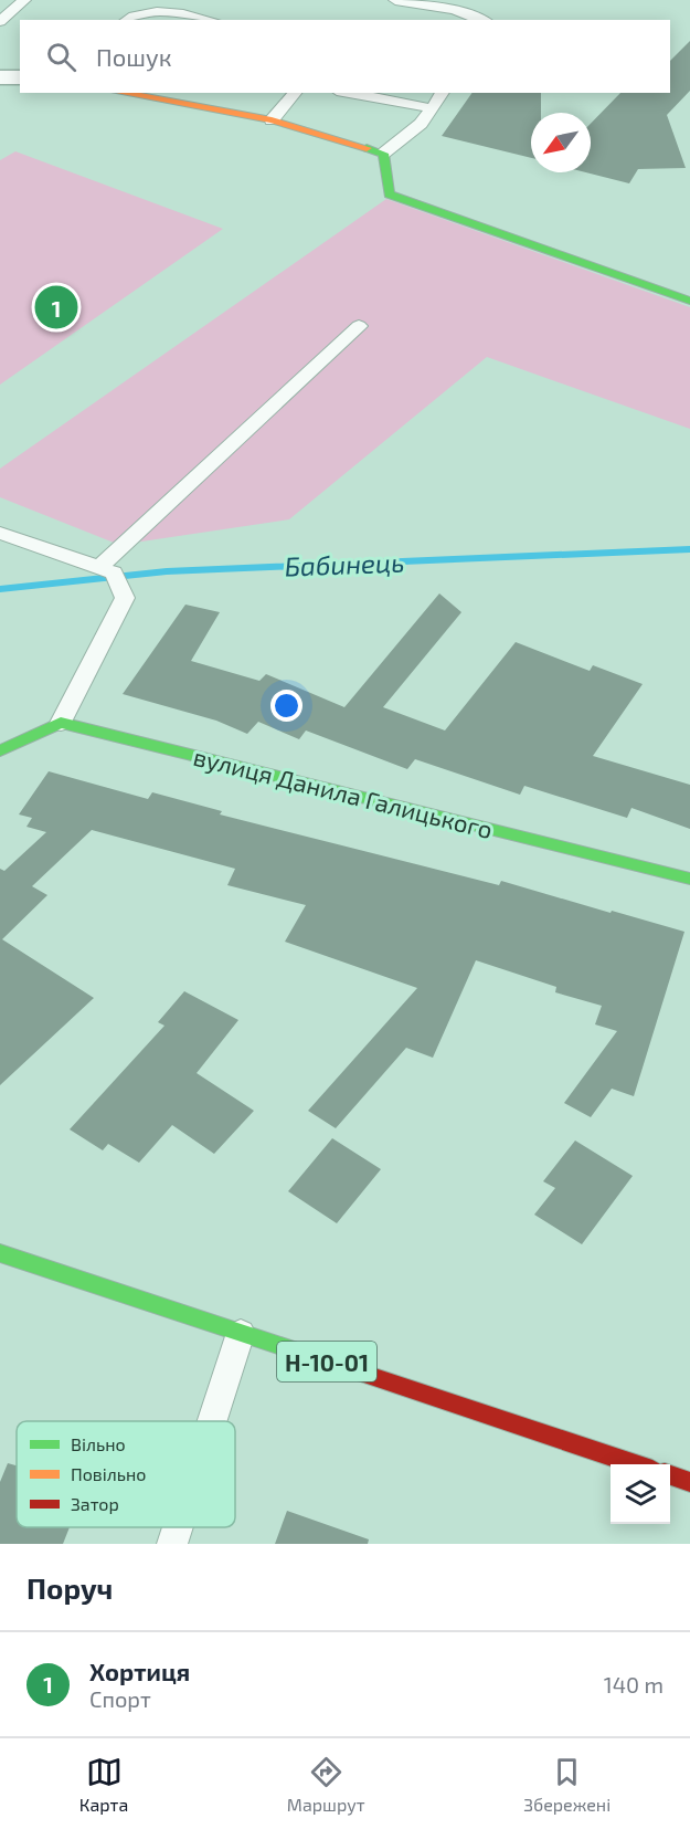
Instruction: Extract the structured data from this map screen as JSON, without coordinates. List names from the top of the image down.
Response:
{
  "streets": {
    "street": ["вулиця Данила Галицького", "Н-10-01"]
  },
  "water": ["Бабинець"],
  "legend": ["Вільно", "Повільно", "Затор"],
  "north": "bottom left",
  "page": {
    "search": "Пошук",
    "pins": "1",
    "heading": "Поруч",
    "list": [
      {
        "mark": "1",
        "name": "Хортиця",
        "note": "Спорт",
        "value": "140 m"
      }
    ],
    "nav": ["Карта", "Маршрут", "Збережені"]
  }
}
